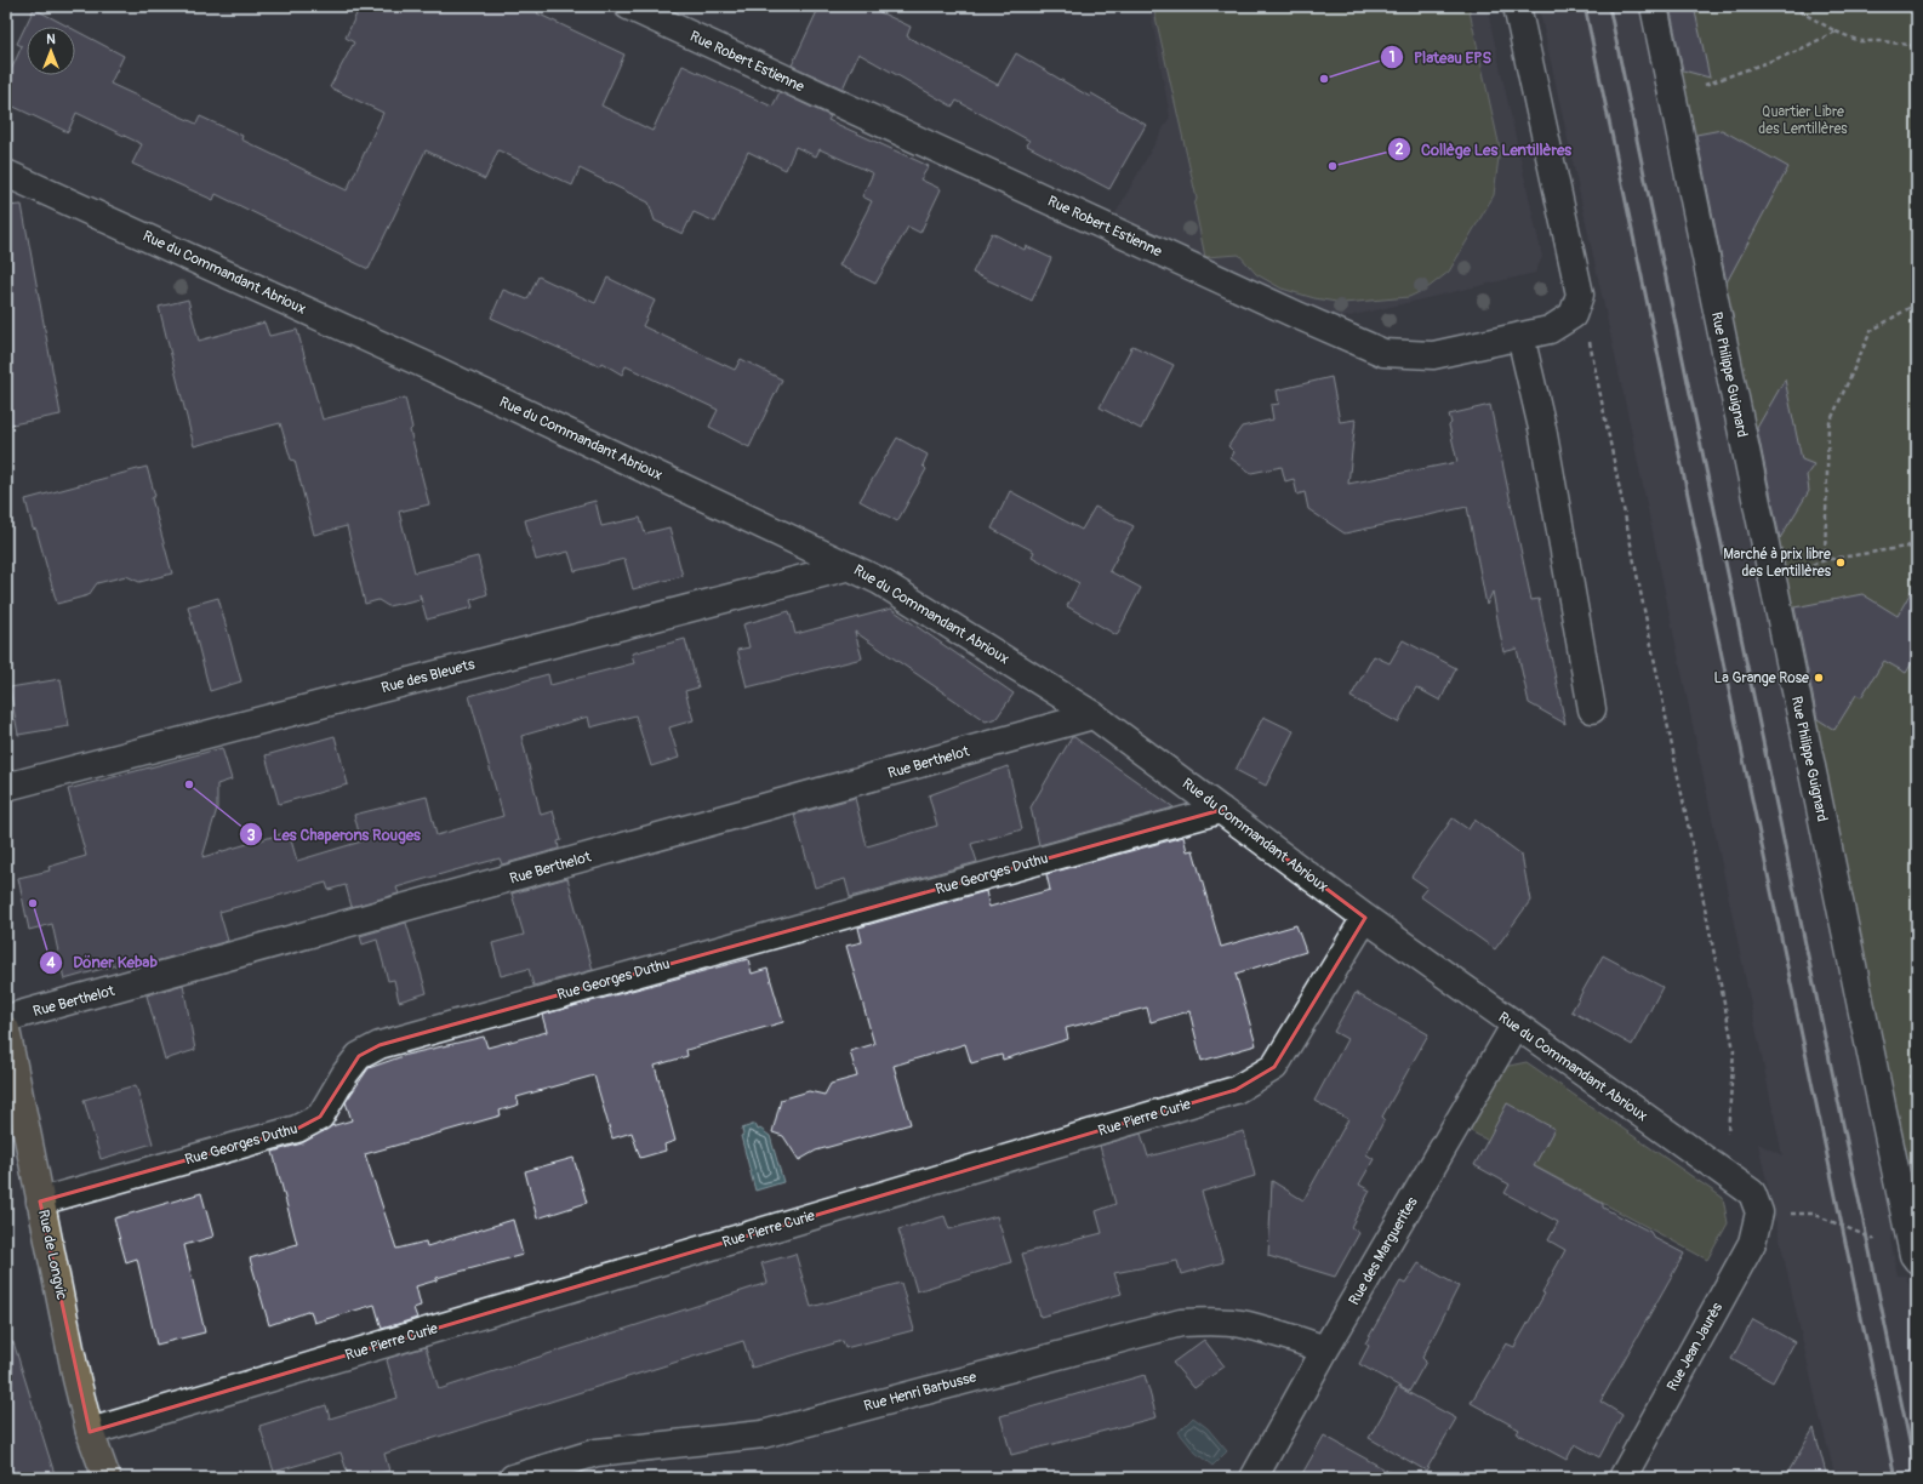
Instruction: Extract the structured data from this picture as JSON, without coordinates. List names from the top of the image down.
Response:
{
  "streets": {
    "main road": ["Rue de Longvic"],
    "street": [
      "Rue Robert Estienne",
      "Rue du Commandant Abrioux",
      "Rue Philippe Guignard",
      "Rue des Bleuets",
      "Rue Berthelot",
      "Rue Georges Duthu",
      "Rue Pierre Curie",
      "Rue des Marguerites",
      "Rue Jean Jaurès",
      "Rue Henri Barbusse"
    ]
  },
  "crossings": [
    ["Rue du Commandant Abrioux", "Rue des Bleuets"],
    ["Rue du Commandant Abrioux", "Rue Berthelot"],
    ["Rue du Commandant Abrioux", "Rue Georges Duthu"],
    ["Rue du Commandant Abrioux", "Rue Pierre Curie"],
    ["Rue du Commandant Abrioux", "Rue des Marguerites"],
    ["Rue du Commandant Abrioux", "Rue Jean Jaurès"],
    ["Rue Georges Duthu", "Rue de Longvic"],
    ["Rue Pierre Curie", "Rue de Longvic"],
    ["Rue des Marguerites", "Rue Henri Barbusse"]
  ],
  "parks": ["Quartier Libre des Lentillères"],
  "places": [
    "Plateau EPS",
    "Collège Les Lentillères",
    "Marché à prix libre des Lentillères",
    "La Grange Rose",
    "Les Chaperons Rouges",
    "Döner Kebab"
  ],
  "north": "top"
}
